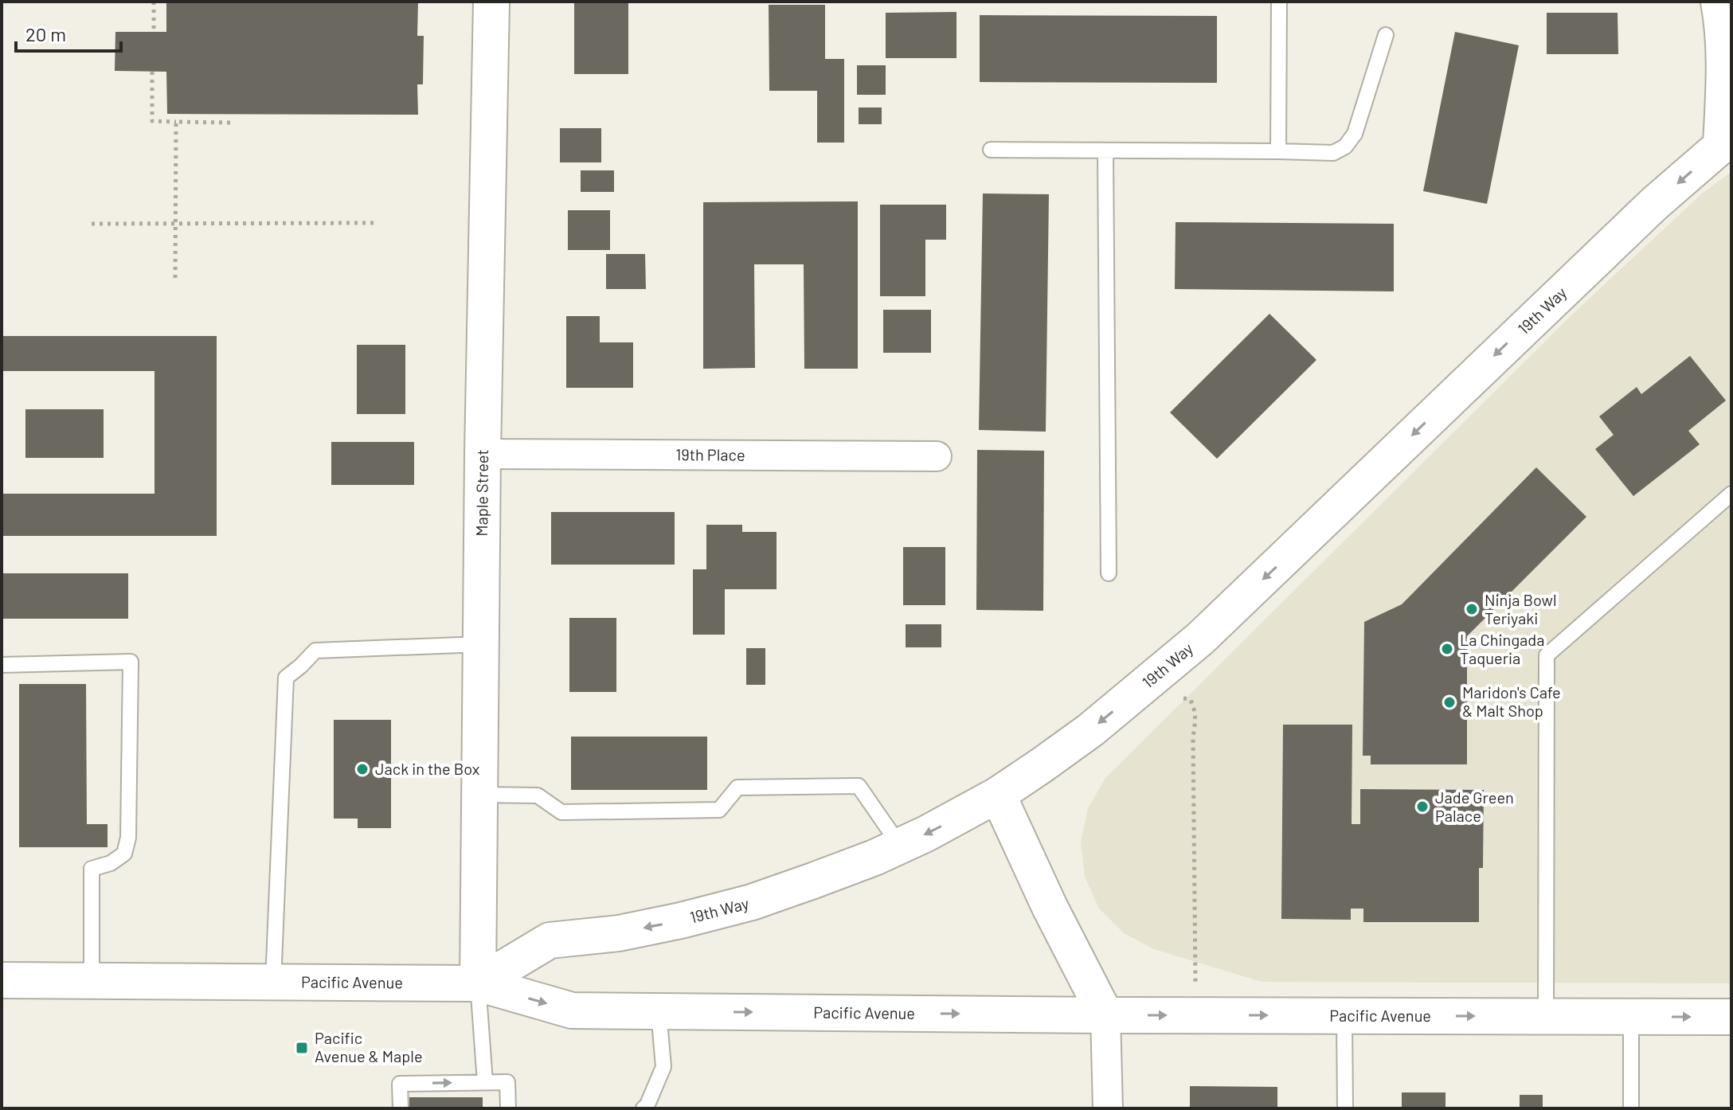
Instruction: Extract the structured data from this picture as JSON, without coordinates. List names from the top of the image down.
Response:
{
  "streets": {
    "main road": ["19th Way", "Maple Street", "Pacific Avenue"],
    "street": ["19th Place"]
  },
  "crossings": [
    ["19th Way", "Maple Street"],
    ["19th Way", "Pacific Avenue"],
    ["19th Place", "Maple Street"],
    ["Maple Street", "Pacific Avenue"]
  ],
  "one_way": ["19th Way", "Pacific Avenue"],
  "places": {
    "other": [
      "Ninja Bowl Teriyaki",
      "La Chingada Taqueria",
      "Maridon's Cafe & Malt Shop",
      "Jack in the Box",
      "Jade Green Palace"
    ],
    "transit": ["Pacific Avenue & Maple"]
  },
  "scale_bar": "20 m"
}
